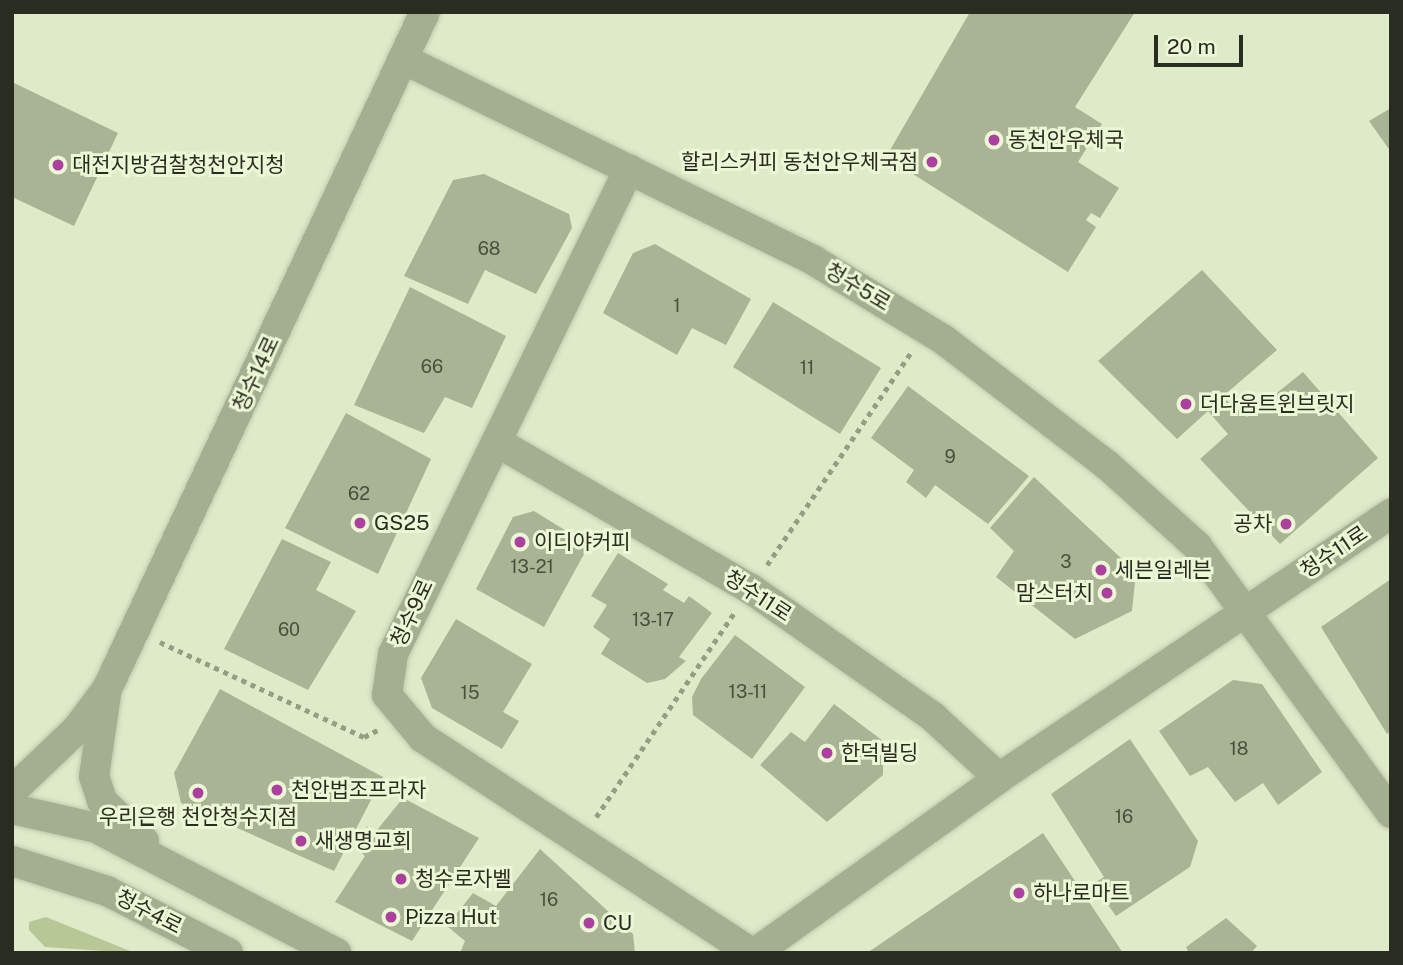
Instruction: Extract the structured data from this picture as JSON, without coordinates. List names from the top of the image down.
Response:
{
  "streets": {
    "street": [
      "청수5로",
      "청수14로",
      "청수11로",
      "청수9로",
      "청수4로"
    ]
  },
  "crossings": [
    ["청수5로", "청수14로"],
    ["청수5로", "청수11로"],
    ["청수5로", "청수9로"],
    ["청수11로", "청수9로"]
  ],
  "places": [
    "동천안우체국",
    "할리스커피 동천안우체국점",
    "대전지방검찰청천안지청",
    "더다움트윈브릿지",
    "GS25",
    "공차",
    "이디야커피",
    "세븐일레븐",
    "맘스터치",
    "한덕빌딩",
    "천안법조프라자",
    "우리은행 천안청수지점",
    "새생명교회",
    "청수로자벨",
    "하나로마트",
    "Pizza Hut",
    "CU"
  ],
  "house_numbers": [
    "68",
    "1",
    "66",
    "11",
    "9",
    "62",
    "3",
    "13-21",
    "13-17",
    "60",
    "13-11",
    "15",
    "18",
    "16",
    "16"
  ],
  "scale_bar": "20 m"
}
